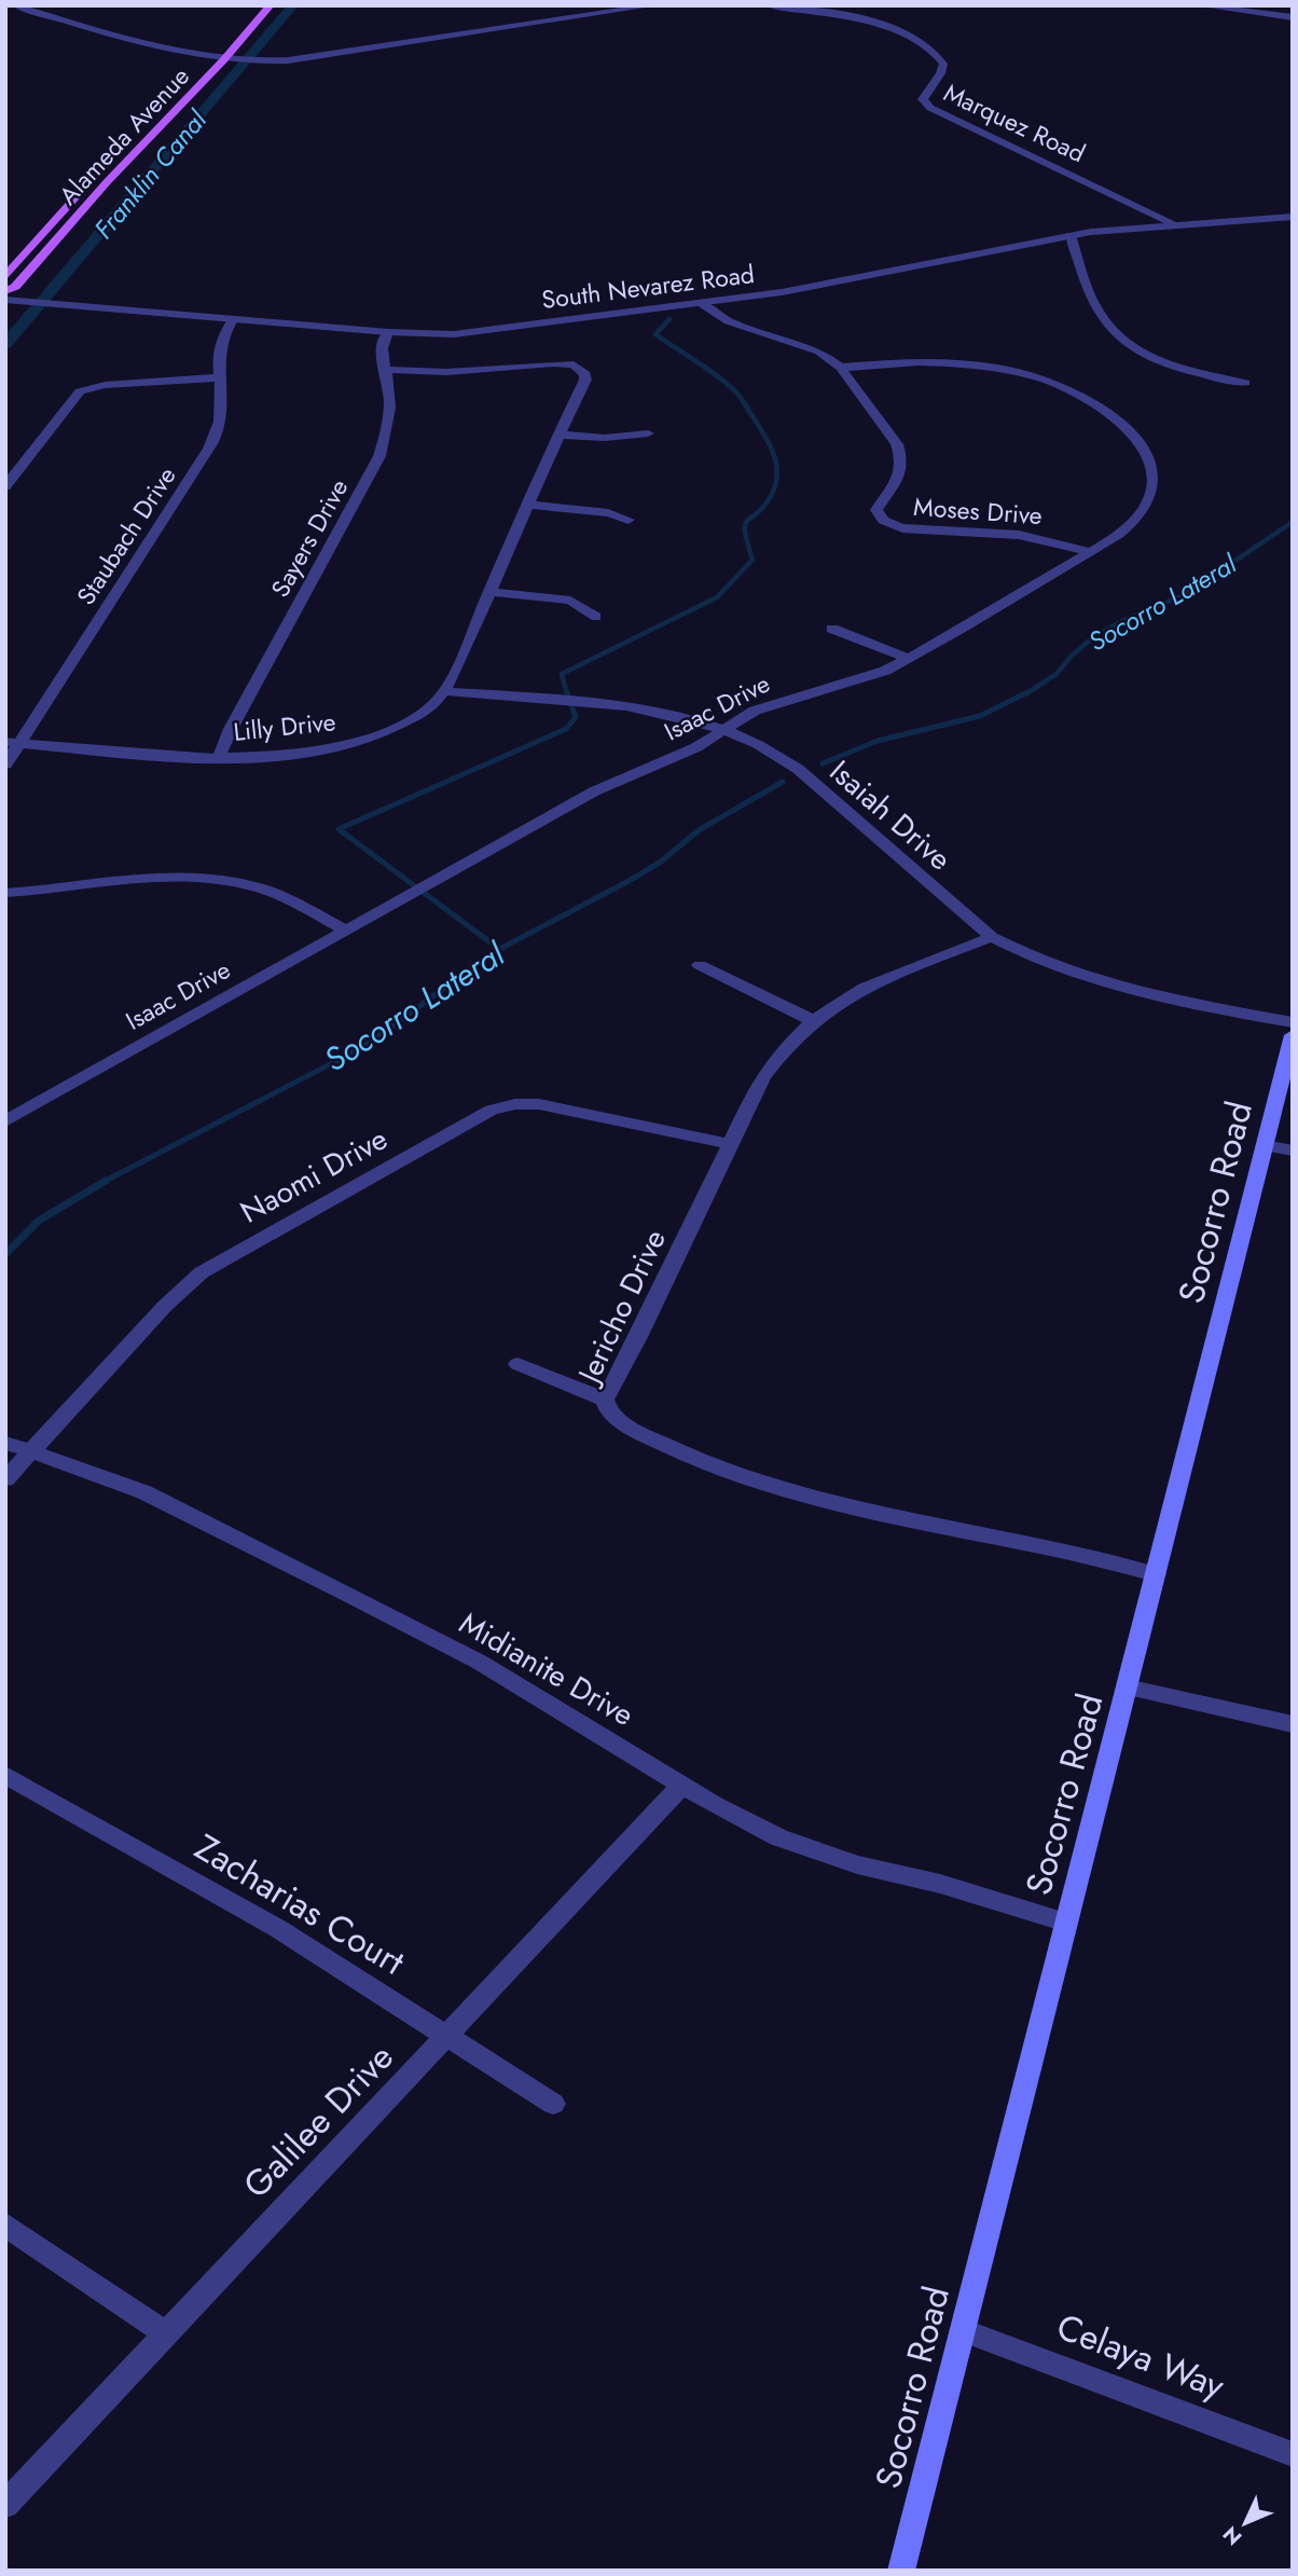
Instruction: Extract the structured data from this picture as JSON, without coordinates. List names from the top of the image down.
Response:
{
  "streets": {
    "main road": ["Alameda Avenue", "Socorro Road"],
    "street": [
      "Marquez Road",
      "South Nevarez Road",
      "Moses Drive",
      "Staubach Drive",
      "Sayers Drive",
      "Isaac Drive",
      "Lilly Drive",
      "Isaiah Drive",
      "Naomi Drive",
      "Jericho Drive",
      "Midianite Drive",
      "Zacharias Court",
      "Galilee Drive",
      "Celaya Way"
    ]
  },
  "crossings": [
    ["Marquez Road", "South Nevarez Road"],
    ["Alameda Avenue", "South Nevarez Road"],
    ["South Nevarez Road", "Moses Drive"],
    ["South Nevarez Road", "Staubach Drive"],
    ["South Nevarez Road", "Sayers Drive"],
    ["Moses Drive", "Isaac Drive"],
    ["Staubach Drive", "Lilly Drive"],
    ["Sayers Drive", "Lilly Drive"],
    ["Isaac Drive", "Isaiah Drive"],
    ["Lilly Drive", "Isaiah Drive"],
    ["Isaiah Drive", "Jericho Drive"],
    ["Naomi Drive", "Jericho Drive"],
    ["Naomi Drive", "Midianite Drive"],
    ["Socorro Road", "Jericho Drive"],
    ["Socorro Road", "Midianite Drive"],
    ["Socorro Road", "Celaya Way"],
    ["Midianite Drive", "Galilee Drive"],
    ["Zacharias Court", "Galilee Drive"]
  ],
  "water": ["Franklin Canal", "Socorro Lateral"],
  "north": "bottom left"
}
